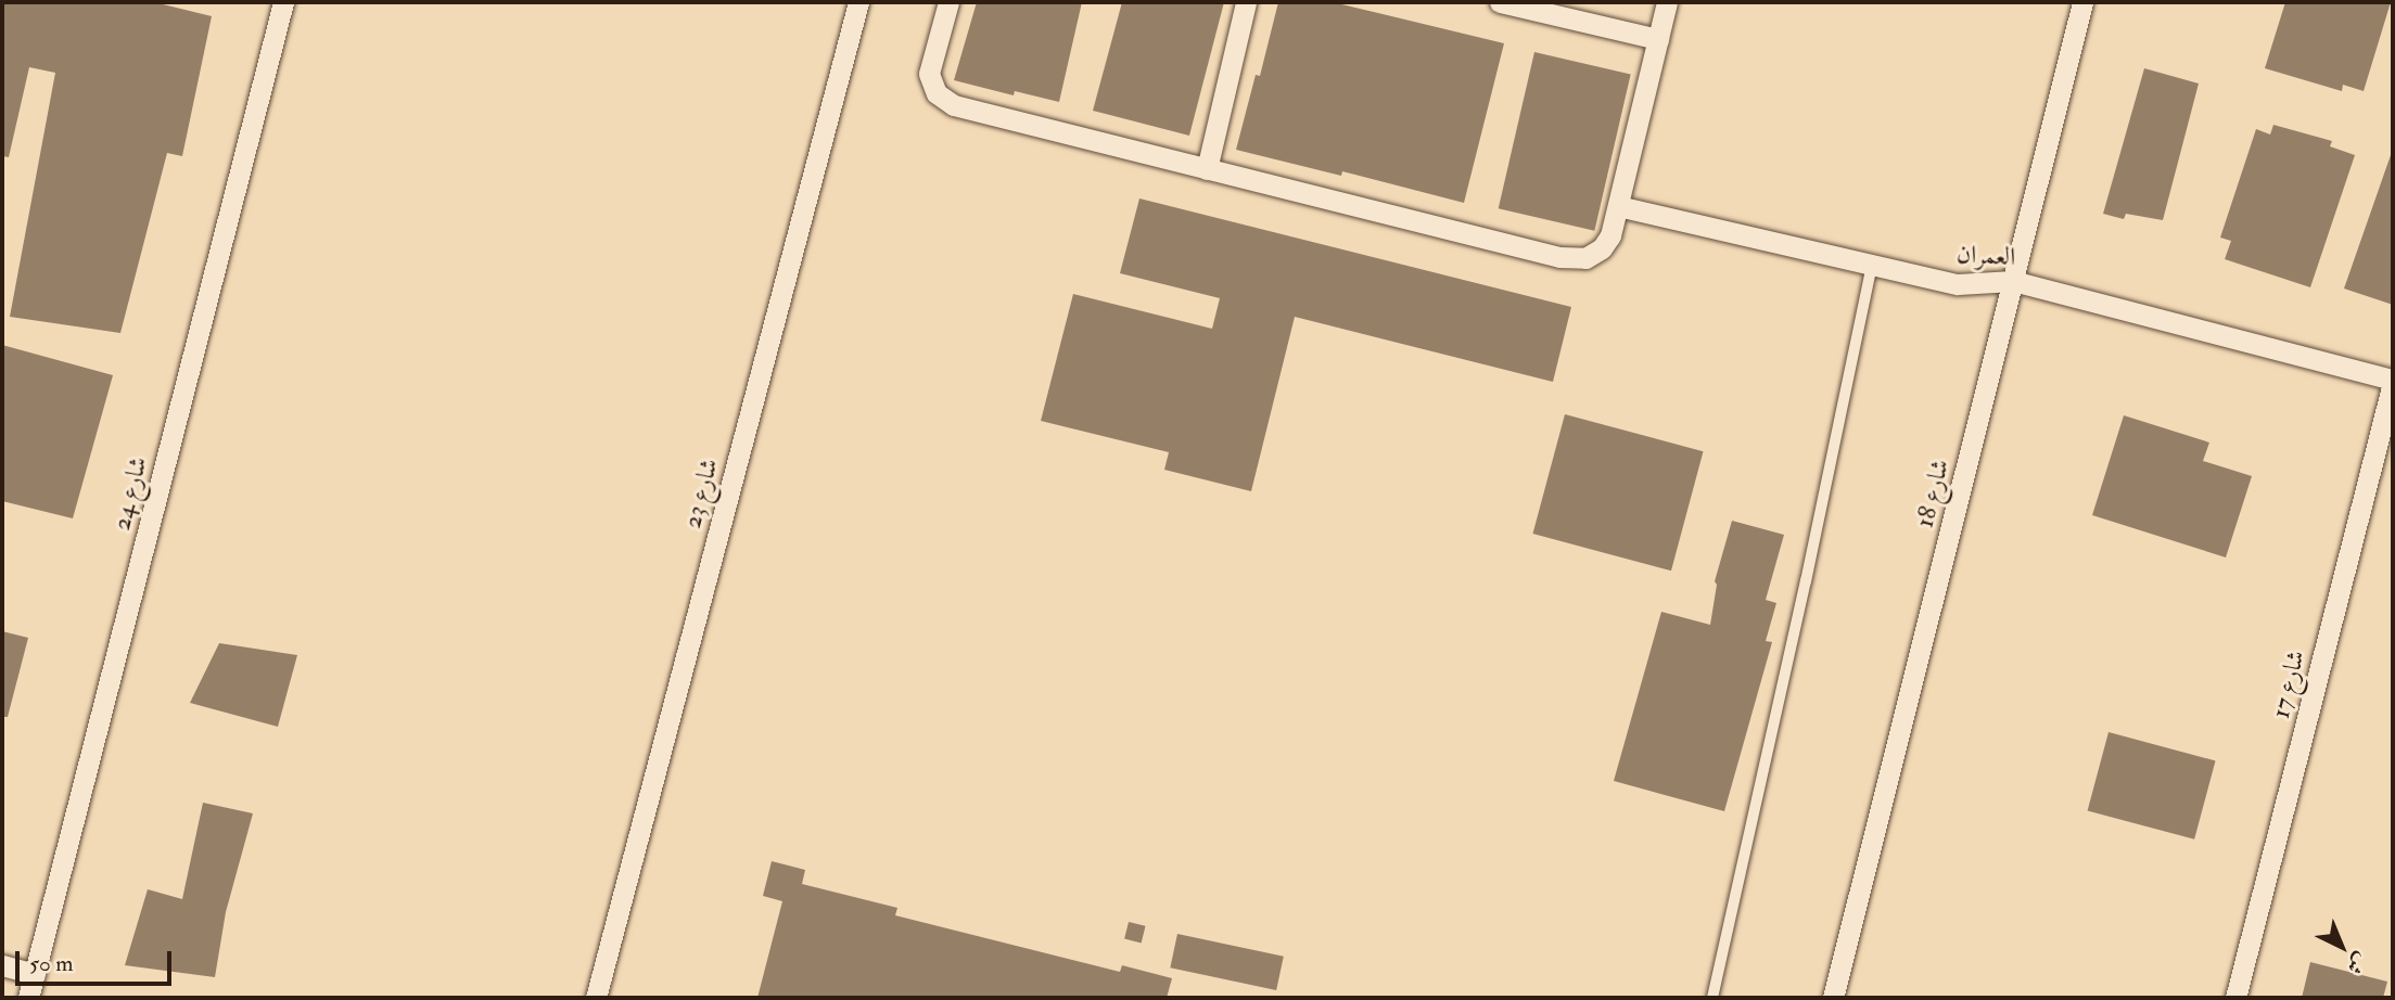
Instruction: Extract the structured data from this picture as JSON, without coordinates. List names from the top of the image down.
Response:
{
  "streets": {
    "street": [
      "العمران",
      "شارع 24",
      "شارع 23",
      "شارع 18",
      "شارع 17"
    ]
  },
  "crossings": [
    ["العمران", "شارع 18"],
    ["العمران", "شارع 17"]
  ],
  "scale_bar": "50 m",
  "north": "bottom right"
}
